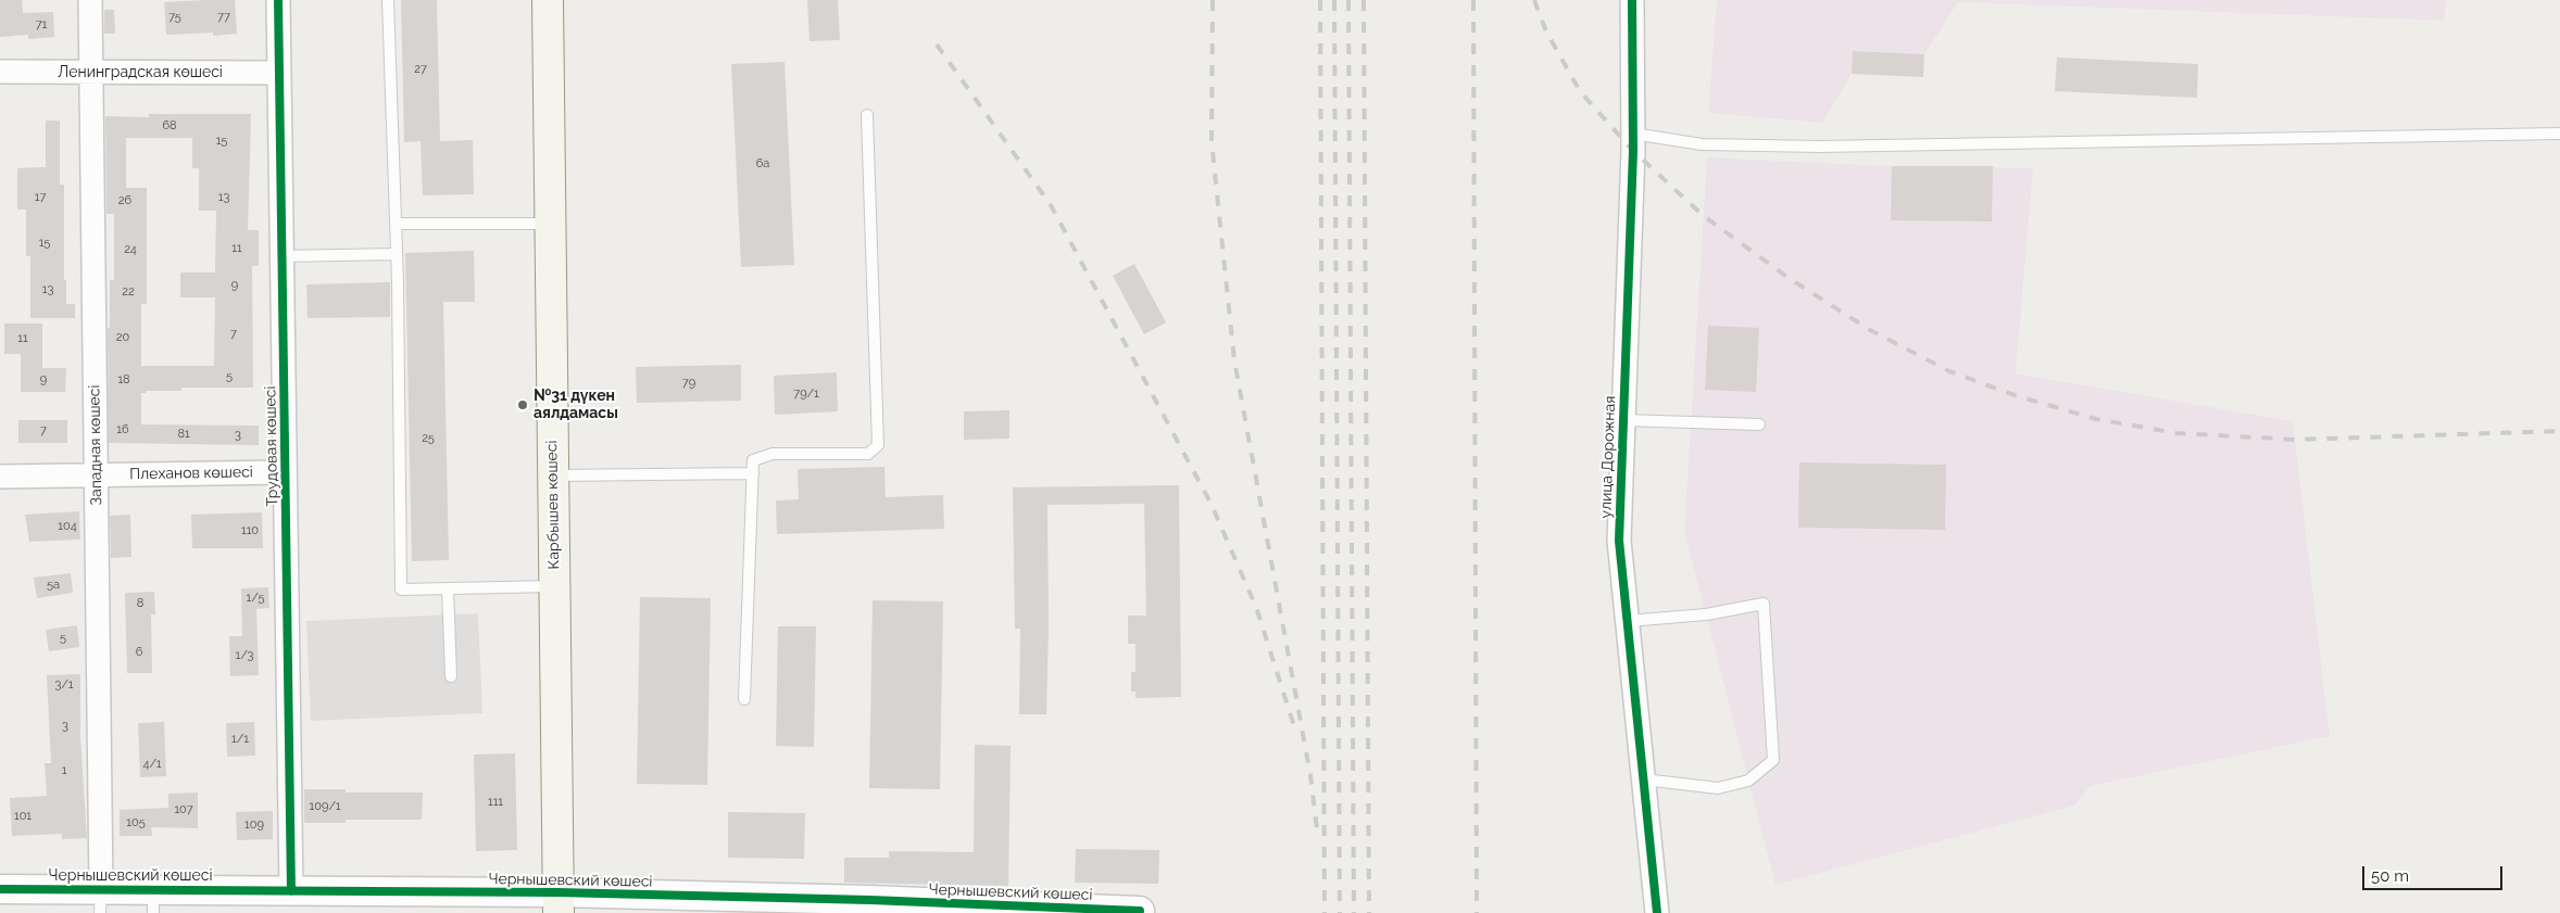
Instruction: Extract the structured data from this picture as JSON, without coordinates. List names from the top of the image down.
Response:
{
  "streets": {
    "main road": ["Карбышев көшесі"],
    "street": [
      "Ленинградская көшесі",
      "Западная көшесі",
      "Трудовая көшесі",
      "улица Дорожная",
      "Плеханов көшесі",
      "Чернышевский көшесі"
    ]
  },
  "crossings": [
    ["Ленинградская көшесі", "Западная көшесі"],
    ["Ленинградская көшесі", "Трудовая көшесі"],
    ["Западная көшесі", "Плеханов көшесі"],
    ["Западная көшесі", "Чернышевский көшесі"],
    ["Трудовая көшесі", "Плеханов көшесі"],
    ["Трудовая көшесі", "Чернышевский көшесі"],
    ["Карбышев көшесі", "Чернышевский көшесі"]
  ],
  "places": ["№31 дүкен аялдамасы"],
  "house_numbers": [
    "75",
    "77",
    "71",
    "27",
    "68",
    "15",
    "6а",
    "17",
    "13",
    "26",
    "15",
    "11",
    "24",
    "9",
    "13",
    "22",
    "7",
    "20",
    "11",
    "5",
    "9",
    "18",
    "79",
    "79/1",
    "16",
    "7",
    "81",
    "3",
    "25",
    "104",
    "110",
    "5а",
    "1/5",
    "8",
    "5",
    "6",
    "1/3",
    "3/1",
    "3",
    "1/1",
    "4/1",
    "1",
    "111",
    "109/1",
    "107",
    "101",
    "105",
    "109"
  ],
  "scale_bar": "50 m"
}
